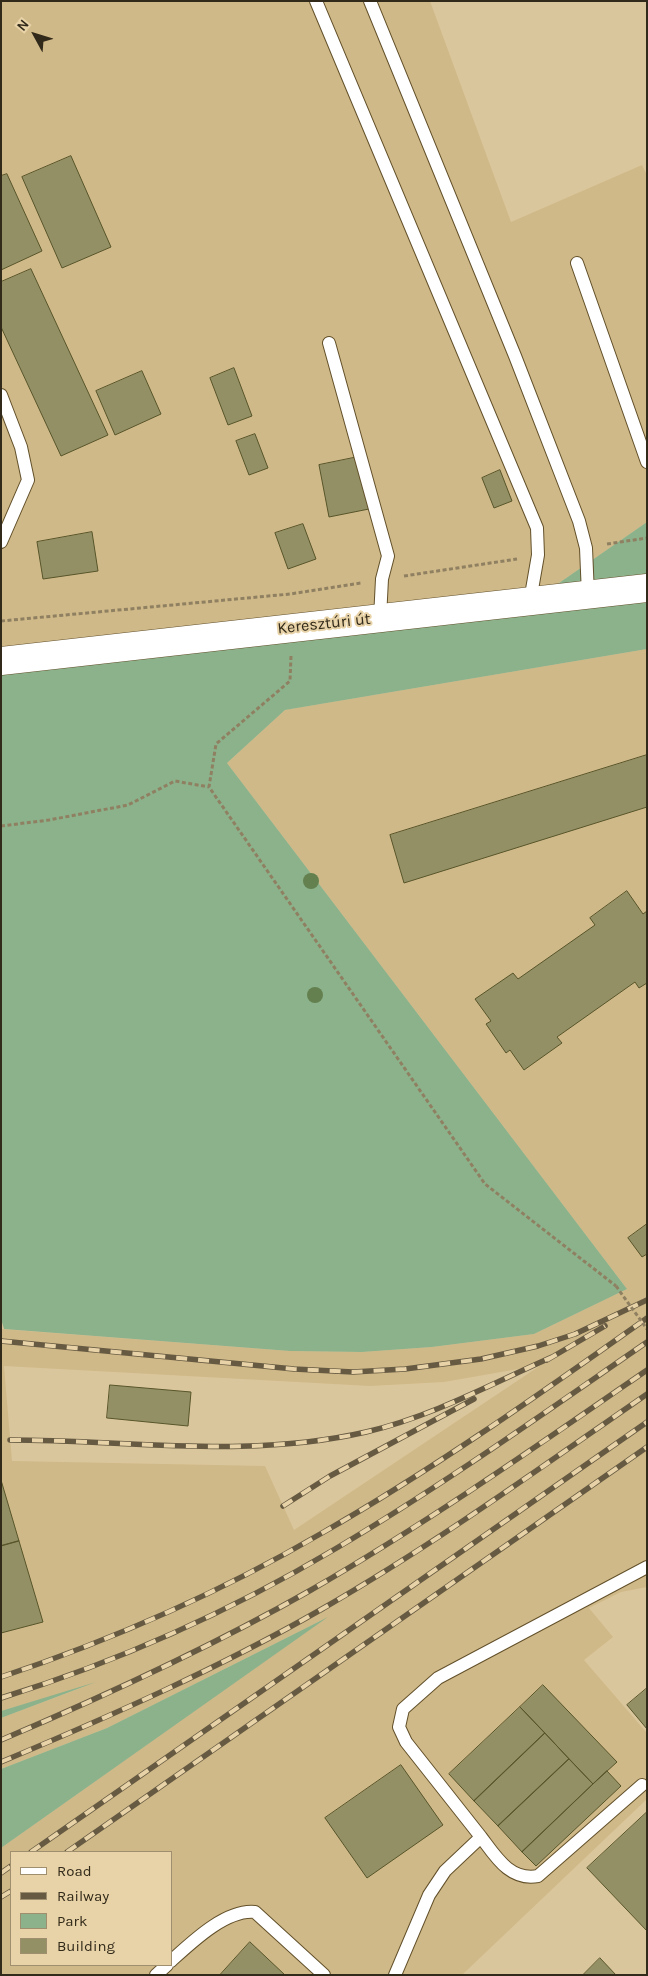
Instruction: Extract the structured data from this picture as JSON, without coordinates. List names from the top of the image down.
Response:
{
  "streets": {
    "main road": ["Keresztúri út"]
  },
  "legend": [
    "Road",
    "Railway",
    "Park",
    "Building"
  ],
  "north": "top left"
}
